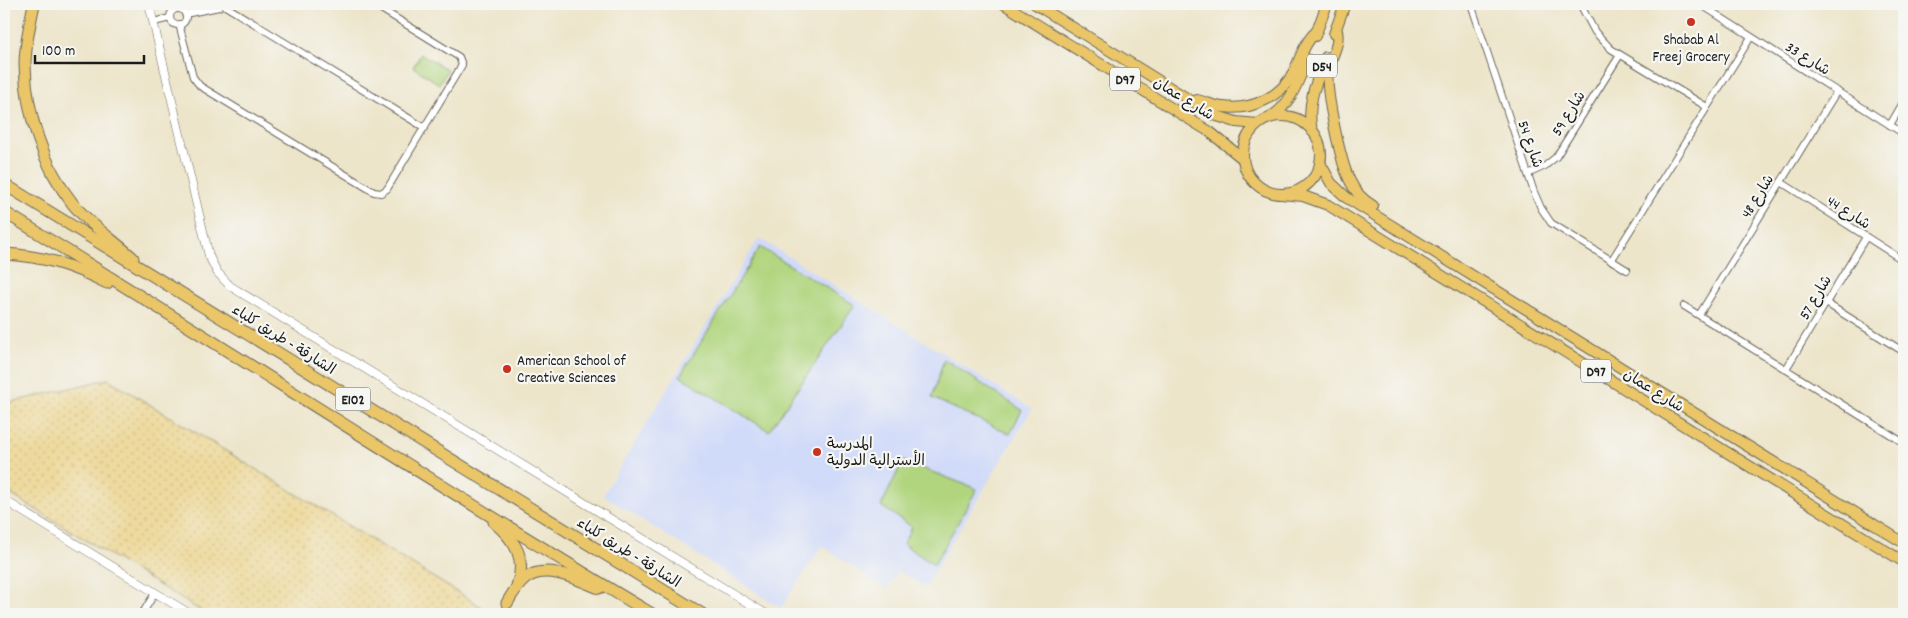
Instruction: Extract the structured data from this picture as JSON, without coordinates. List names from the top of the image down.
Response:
{
  "streets": {
    "highway": ["الشارقة - طريق كلباء", "E102"],
    "main road": ["D54", "D97", "شارع عمان"],
    "street": [
      "شارع 33",
      "شارع 59",
      "شارع 54",
      "شارع 48",
      "شارع 44",
      "شارع 57"
    ]
  },
  "crossings": [
    ["شارع 33", "شارع 48"],
    ["D54", "شارع عمان"],
    ["شارع 59", "شارع 54"],
    ["شارع 48", "شارع 44"],
    ["شارع 44", "شارع 57"]
  ],
  "places": ["Shabab Al Freej Grocery", "American School of Creative Sciences", "المدرسة الأسترالية الدولية"],
  "scale_bar": "100 m"
}
